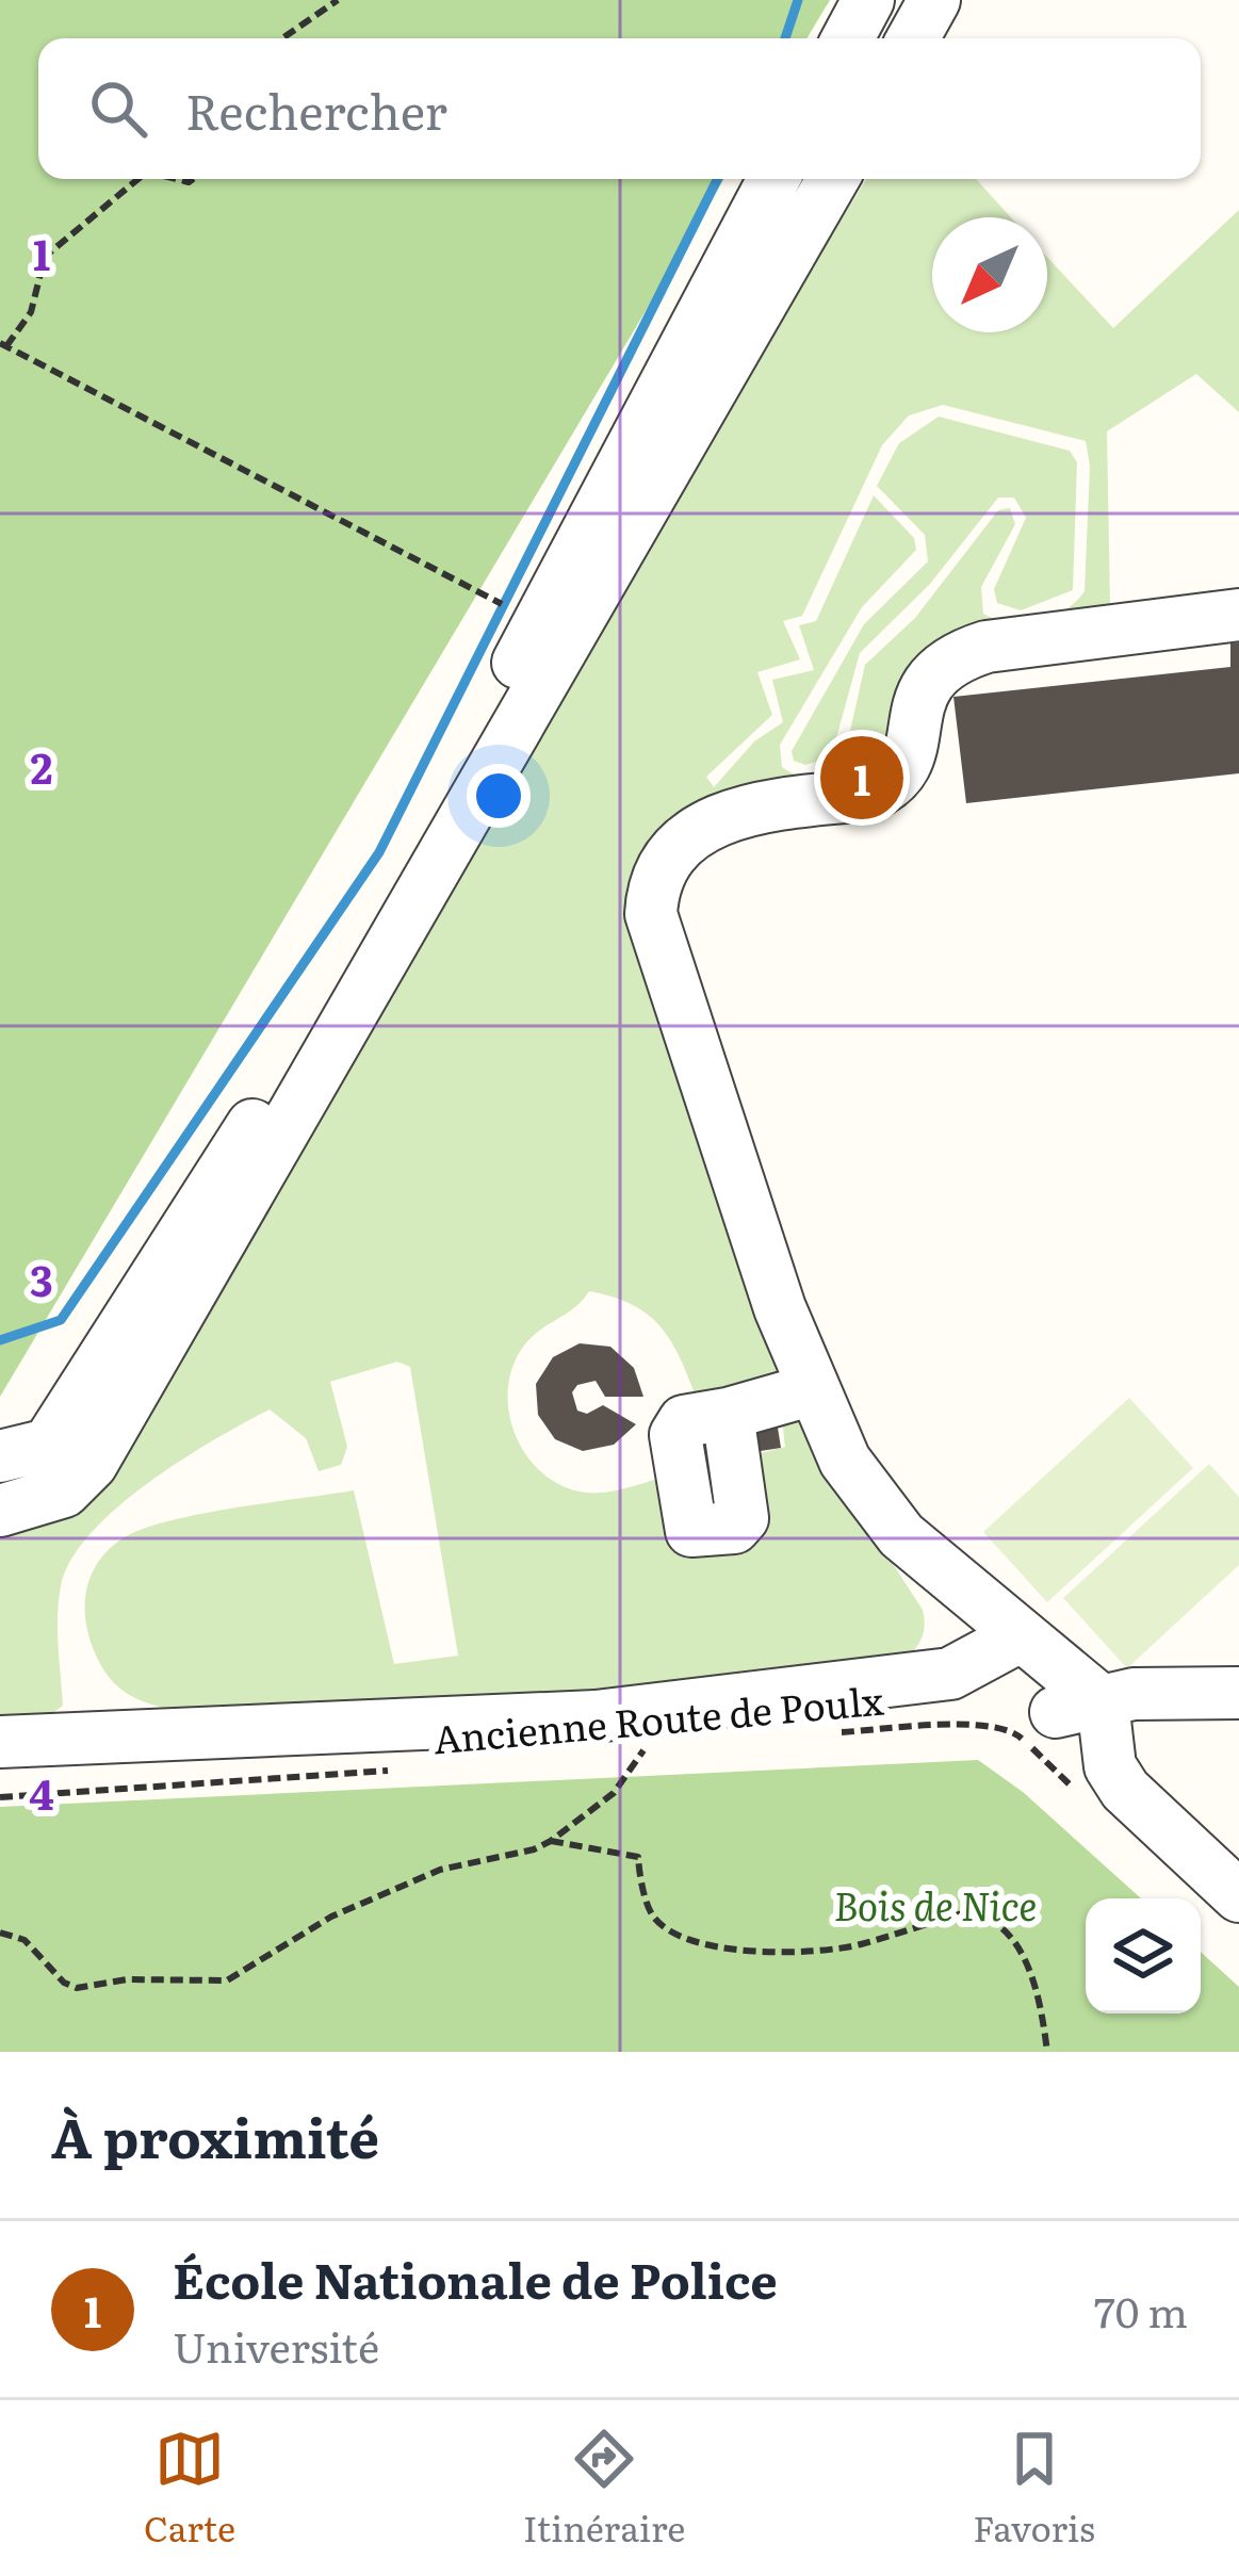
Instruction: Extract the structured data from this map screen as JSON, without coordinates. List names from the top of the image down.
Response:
{
  "streets": {
    "path": ["Ancienne Route de Poulx"]
  },
  "parks": ["Bois de Nice"],
  "north": "bottom left",
  "page": {
    "search": "Rechercher",
    "pins": "1",
    "heading": "À proximité",
    "list": [
      {
        "mark": "1",
        "name": "École Nationale de Police",
        "note": "Université",
        "value": "70 m"
      }
    ],
    "nav": ["Carte", "Itinéraire", "Favoris"]
  },
  "grid": {
    "rows": [
      "1",
      "2",
      "3",
      "4"
    ]
  }
}
